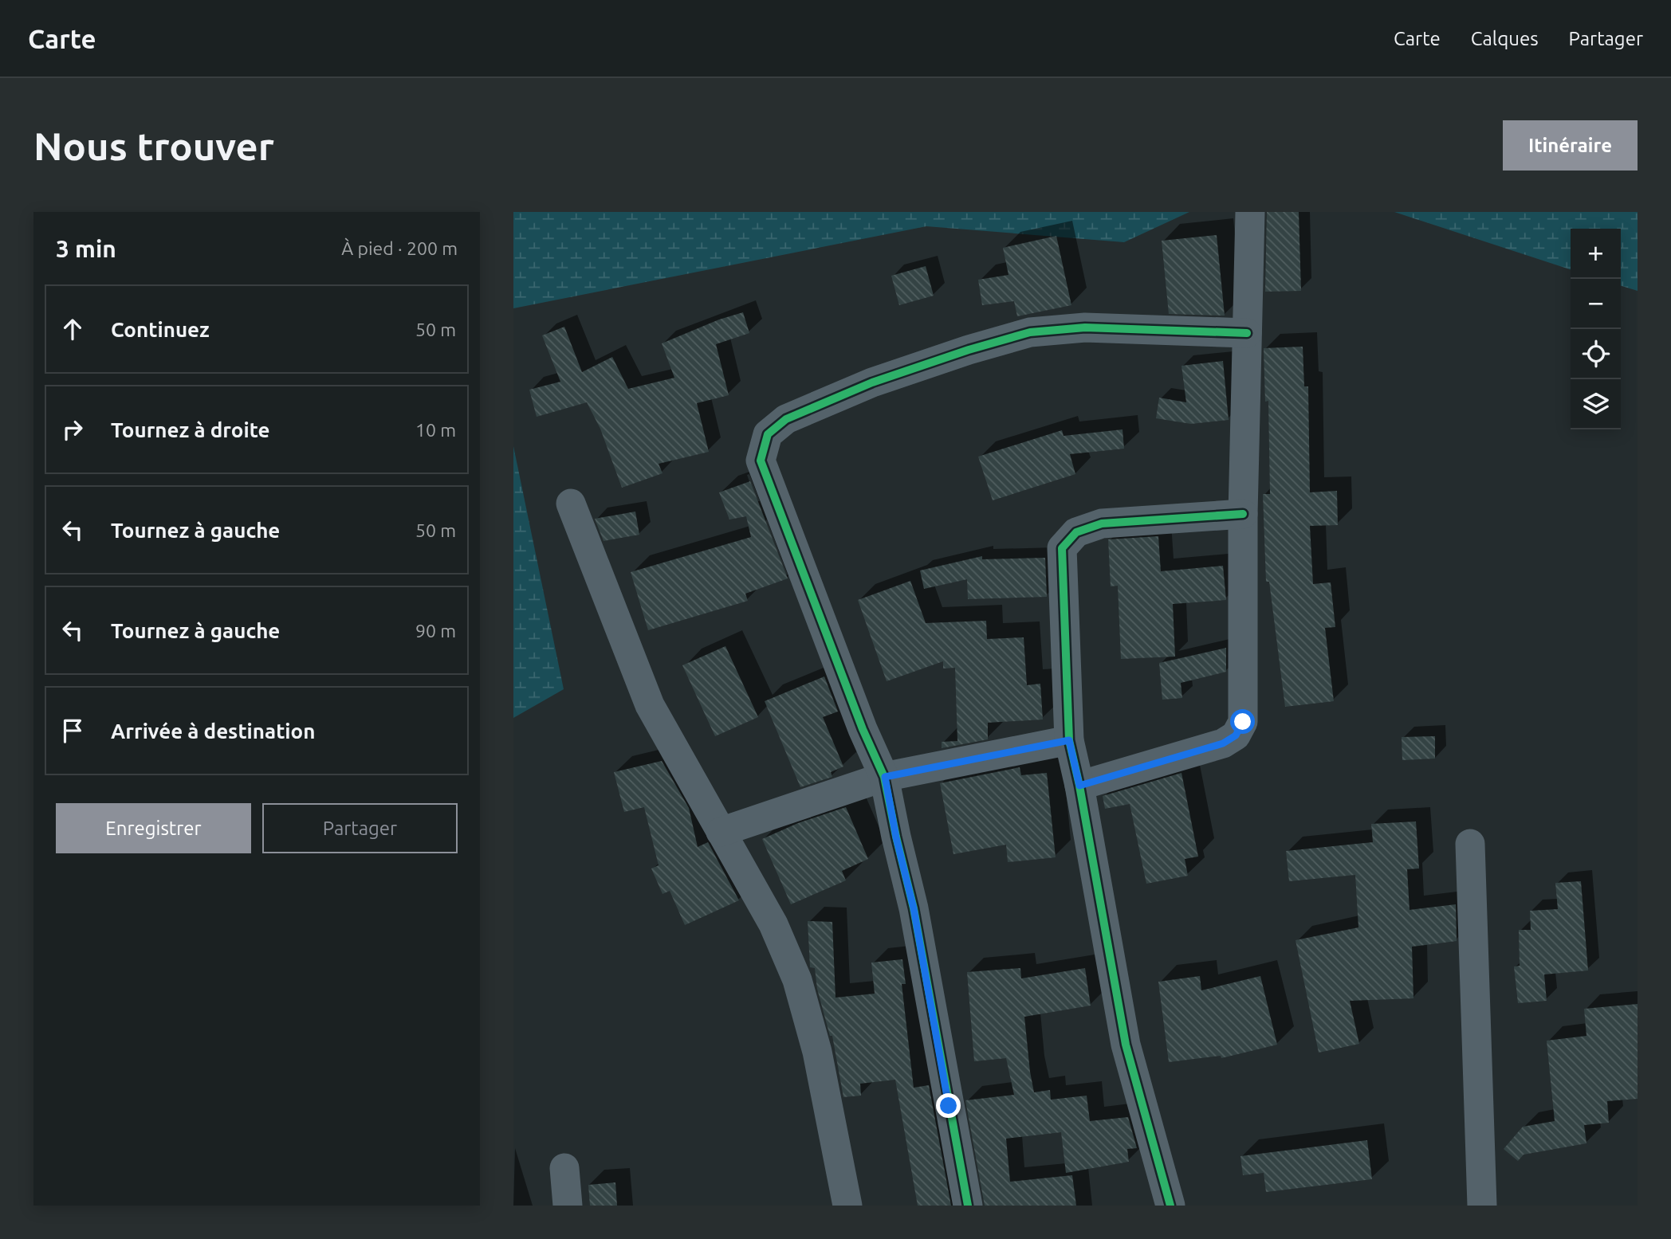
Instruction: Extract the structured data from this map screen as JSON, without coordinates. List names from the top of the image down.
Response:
{
  "page": {
    "header": "Carte",
    "nav": ["Carte", "Calques", "Partager"],
    "buttons": [
      "Itinéraire",
      ["Enregistrer", "Partager"]
    ],
    "title": "Nous trouver",
    "heading": ["3 min", "À pied · 200 m"],
    "map_buttons": ["+", "−"],
    "list": [
      ["Continuez", "50 m"],
      ["Tournez à droite", "10 m"],
      ["Tournez à gauche", "50 m"],
      ["Tournez à gauche", "90 m"],
      "Arrivée à destination"
    ]
  }
}
